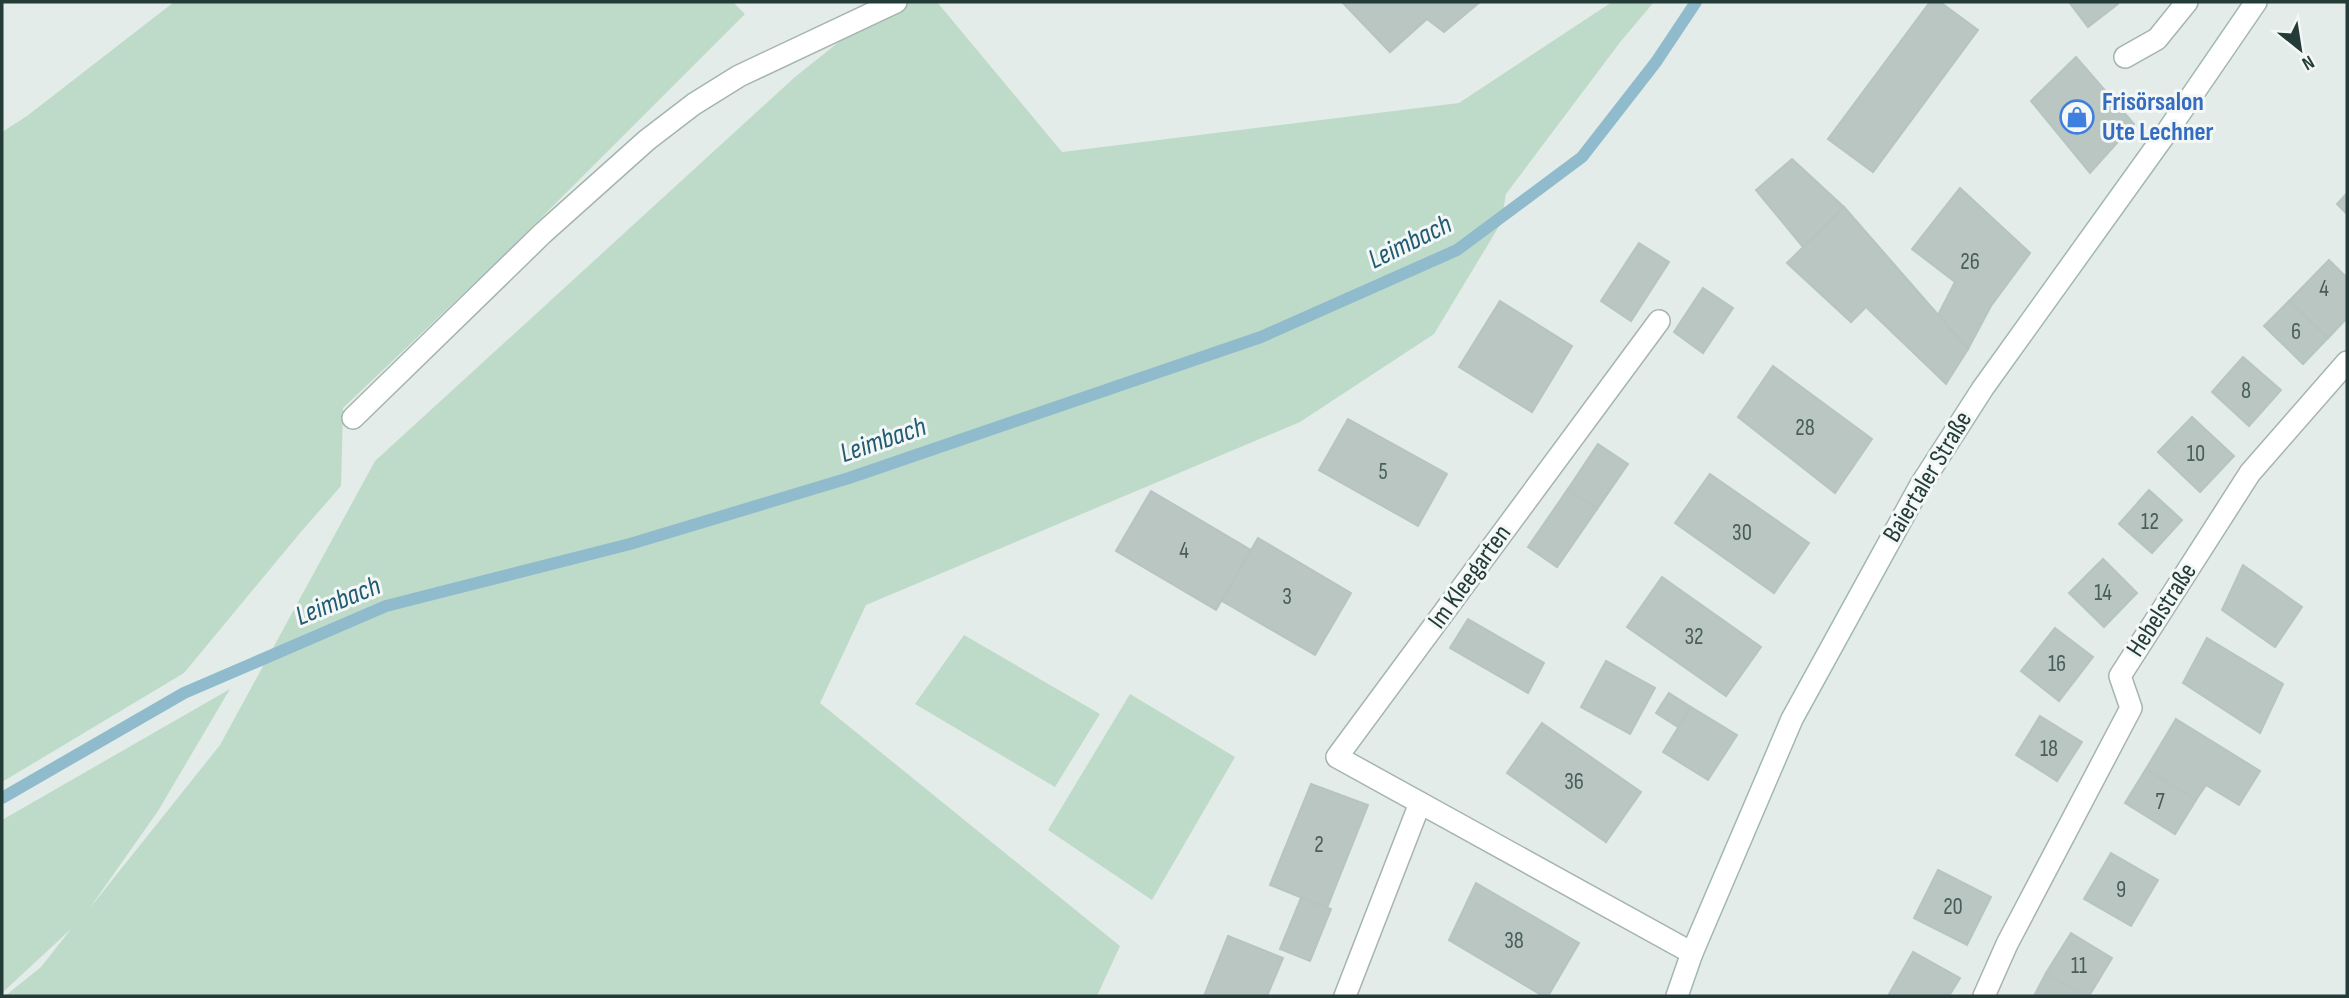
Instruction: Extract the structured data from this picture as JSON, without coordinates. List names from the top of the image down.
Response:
{
  "streets": {
    "street": ["Baiertaler Straße", "Im Kleegarten", "Hebelstraße"]
  },
  "crossings": [
    ["Baiertaler Straße", "Im Kleegarten"]
  ],
  "water": ["Leimbach"],
  "places": {
    "shop": ["Frisörsalon Ute Lechner"]
  },
  "house_numbers": [
    "26",
    "4",
    "6",
    "8",
    "28",
    "10",
    "5",
    "12",
    "30",
    "4",
    "14",
    "3",
    "32",
    "16",
    "18",
    "36",
    "7",
    "2",
    "9",
    "20",
    "38",
    "11"
  ],
  "north": "bottom right"
}
